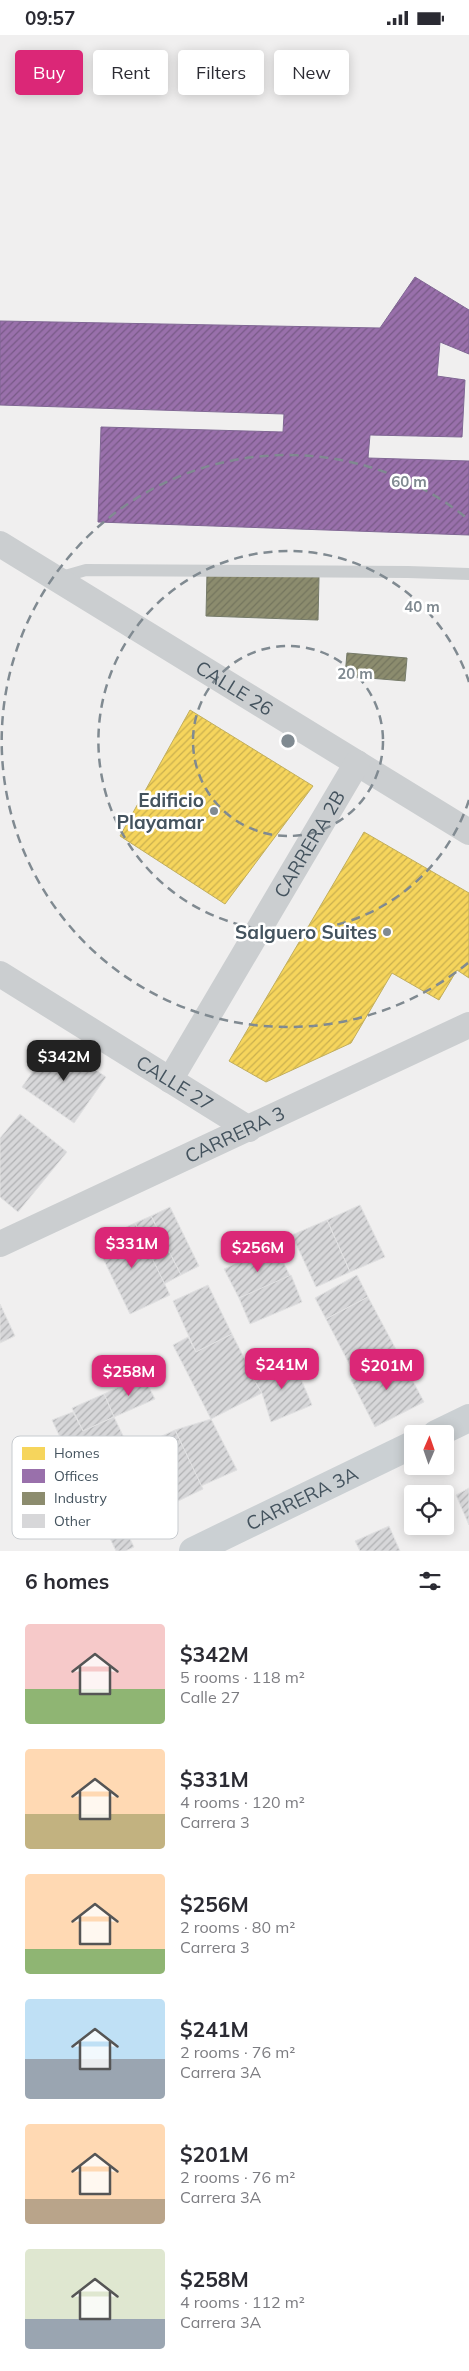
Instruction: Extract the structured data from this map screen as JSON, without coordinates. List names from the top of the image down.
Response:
{
  "streets": {
    "street": [
      "CALLE 26",
      "CARRERA 2B",
      "CALLE 27",
      "CARRERA 3",
      "CARRERA 3A"
    ]
  },
  "crossings": [
    ["CALLE 26", "CARRERA 2B"],
    ["CARRERA 2B", "CALLE 27"],
    ["CALLE 27", "CARRERA 3"]
  ],
  "places": ["Edificio Playamar", "Salguero Suites"],
  "legend": [
    "Homes",
    "Offices",
    "Industry",
    "Other"
  ],
  "north": "top",
  "page": {
    "status": "09:57",
    "chip": [
      "Buy",
      "Rent",
      "Filters",
      "New"
    ],
    "price": [
      "$342M",
      "$331M",
      "$256M",
      "$241M",
      "$201M",
      "$258M"
    ],
    "heading": "6 homes",
    "list": [
      {
        "name": "$342M",
        "note": "5 rooms · 118 m² · Calle 27"
      },
      {
        "name": "$331M",
        "note": "4 rooms · 120 m² · Carrera 3"
      },
      {
        "name": "$256M",
        "note": "2 rooms · 80 m² · Carrera 3"
      },
      {
        "name": "$241M",
        "note": "2 rooms · 76 m² · Carrera 3A"
      },
      {
        "name": "$201M",
        "note": "2 rooms · 76 m² · Carrera 3A"
      },
      {
        "name": "$258M",
        "note": "4 rooms · 112 m² · Carrera 3A"
      }
    ]
  },
  "rings": ["60 m", "40 m", "20 m"]
}
